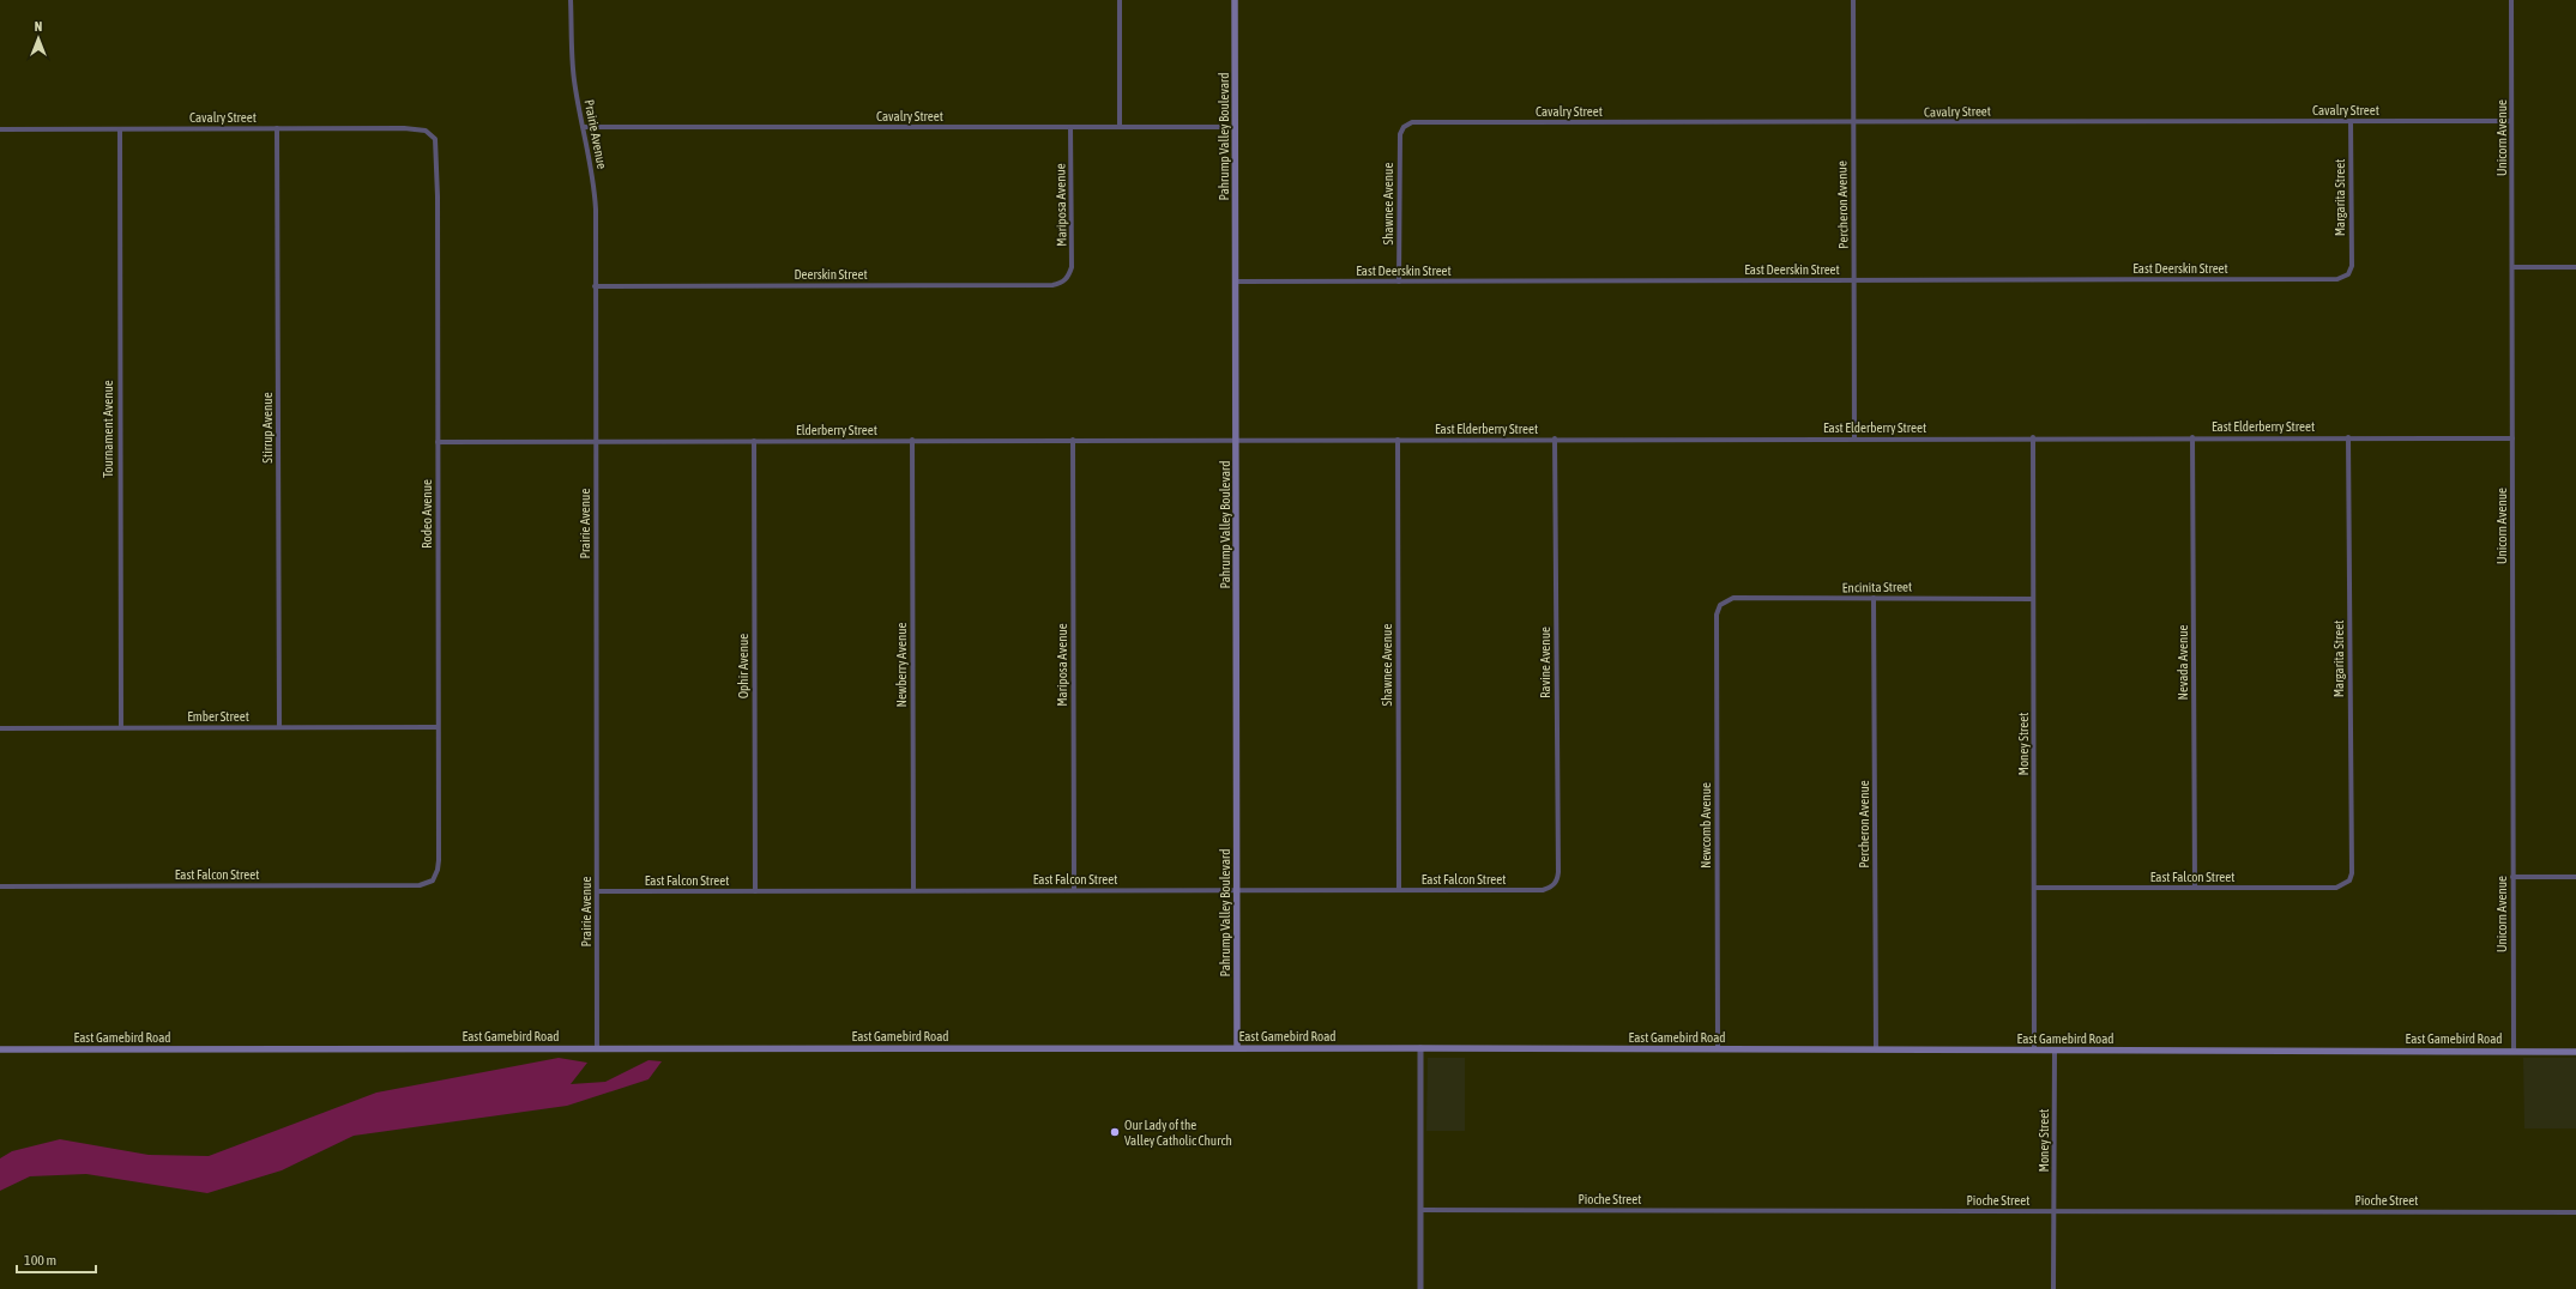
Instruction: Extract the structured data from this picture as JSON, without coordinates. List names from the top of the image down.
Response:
{
  "streets": {
    "main road": ["Pahrump Valley Boulevard", "East Gamebird Road"],
    "street": [
      "Cavalry Street",
      "Prairie Avenue",
      "Unicorn Avenue",
      "Margarita Street",
      "Shawnee Avenue",
      "Mariposa Avenue",
      "Percheron Avenue",
      "East Deerskin Street",
      "Deerskin Street",
      "East Elderberry Street",
      "Stirrup Avenue",
      "Tournament Avenue",
      "Elderberry Street",
      "Rodeo Avenue",
      "Encinita Street",
      "Ravine Avenue",
      "Nevada Avenue",
      "Newberry Avenue",
      "Ophir Avenue",
      "Ember Street",
      "Money Street",
      "Newcomb Avenue",
      "East Falcon Street",
      "Pioche Street"
    ]
  },
  "crossings": [
    ["Cavalry Street", "Prairie Avenue"],
    ["Cavalry Street", "Pahrump Valley Boulevard"],
    ["Cavalry Street", "Unicorn Avenue"],
    ["Cavalry Street", "Margarita Street"],
    ["Cavalry Street", "Shawnee Avenue"],
    ["Cavalry Street", "Mariposa Avenue"],
    ["Cavalry Street", "Percheron Avenue"],
    ["Cavalry Street", "Stirrup Avenue"],
    ["Cavalry Street", "Tournament Avenue"],
    ["Cavalry Street", "Rodeo Avenue"],
    ["Prairie Avenue", "Deerskin Street"],
    ["Prairie Avenue", "Elderberry Street"],
    ["Prairie Avenue", "East Falcon Street"],
    ["Prairie Avenue", "East Gamebird Road"],
    ["Pahrump Valley Boulevard", "East Deerskin Street"],
    ["Pahrump Valley Boulevard", "East Elderberry Street"],
    ["Pahrump Valley Boulevard", "Elderberry Street"],
    ["Pahrump Valley Boulevard", "East Falcon Street"],
    ["Pahrump Valley Boulevard", "East Gamebird Road"],
    ["Unicorn Avenue", "East Elderberry Street"],
    ["Unicorn Avenue", "East Gamebird Road"],
    ["Margarita Street", "East Deerskin Street"],
    ["Margarita Street", "East Elderberry Street"],
    ["Margarita Street", "East Falcon Street"],
    ["Shawnee Avenue", "East Deerskin Street"],
    ["Shawnee Avenue", "East Elderberry Street"],
    ["Shawnee Avenue", "East Falcon Street"],
    ["Mariposa Avenue", "Deerskin Street"],
    ["Mariposa Avenue", "Elderberry Street"],
    ["Mariposa Avenue", "East Falcon Street"],
    ["Percheron Avenue", "East Deerskin Street"],
    ["Percheron Avenue", "East Elderberry Street"],
    ["Percheron Avenue", "Encinita Street"],
    ["Percheron Avenue", "East Gamebird Road"],
    ["East Elderberry Street", "Elderberry Street"],
    ["East Elderberry Street", "Ravine Avenue"],
    ["East Elderberry Street", "Nevada Avenue"],
    ["East Elderberry Street", "Money Street"],
    ["Stirrup Avenue", "Ember Street"],
    ["Tournament Avenue", "Ember Street"],
    ["Elderberry Street", "Rodeo Avenue"],
    ["Elderberry Street", "Newberry Avenue"],
    ["Elderberry Street", "Ophir Avenue"],
    ["Rodeo Avenue", "Ember Street"],
    ["Rodeo Avenue", "East Falcon Street"],
    ["Encinita Street", "Money Street"],
    ["Encinita Street", "Newcomb Avenue"],
    ["Ravine Avenue", "East Falcon Street"],
    ["Nevada Avenue", "East Falcon Street"],
    ["Newberry Avenue", "East Falcon Street"],
    ["Ophir Avenue", "East Falcon Street"],
    ["Money Street", "East Falcon Street"],
    ["Money Street", "East Gamebird Road"],
    ["Money Street", "Pioche Street"],
    ["Newcomb Avenue", "East Gamebird Road"]
  ],
  "places": ["Our Lady of the Valley Catholic Church"],
  "scale_bar": "100 m",
  "north": "top"
}
